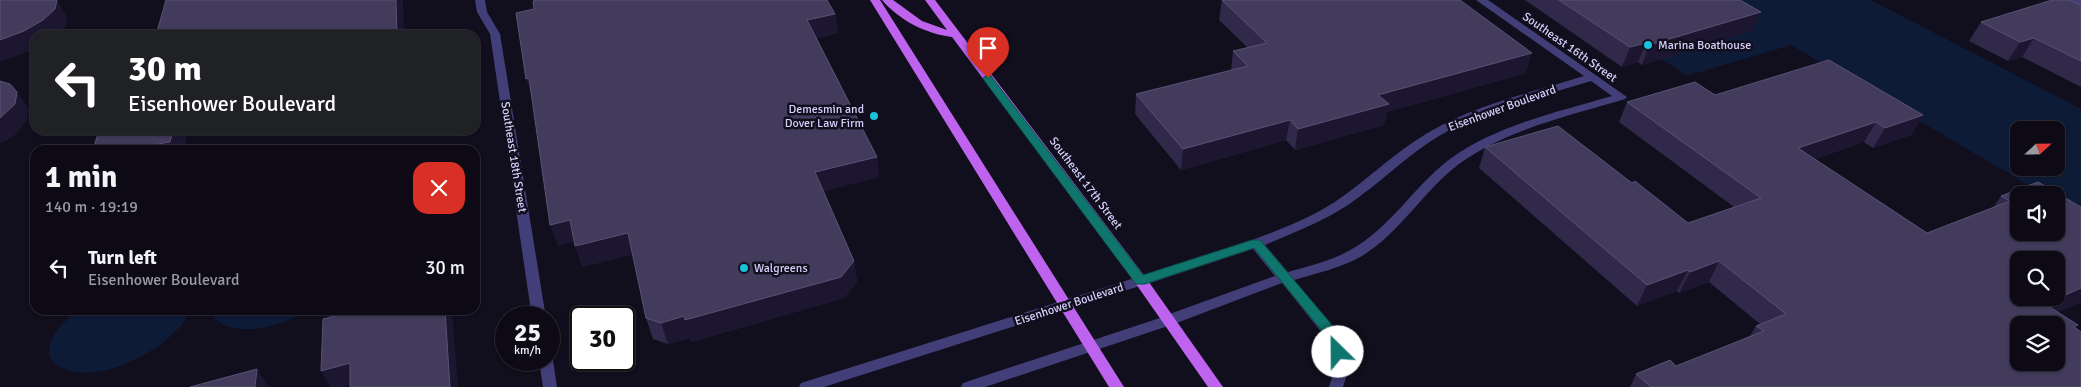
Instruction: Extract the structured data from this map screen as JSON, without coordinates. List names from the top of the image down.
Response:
{
  "streets": {
    "main road": ["Southeast 17th Street"],
    "street": ["Southeast 16th Street", "Eisenhower Boulevard", "Southeast 18th Street"]
  },
  "crossings": [
    ["Southeast 16th Street", "Eisenhower Boulevard"],
    ["Eisenhower Boulevard", "Southeast 17th Street"]
  ],
  "places": ["Marina Boathouse", "Demesmin and Dover Law Firm", "Walgreens"],
  "north": "right",
  "page": {
    "turn": ["30 m", "Eisenhower Boulevard"],
    "heading": ["1 min", "140 m · 19:19"],
    "list": [
      {
        "name": "Turn left",
        "note": "Eisenhower Boulevard",
        "value": "30 m"
      }
    ],
    "speed": "25 km/h",
    "limit": "30"
  }
}
